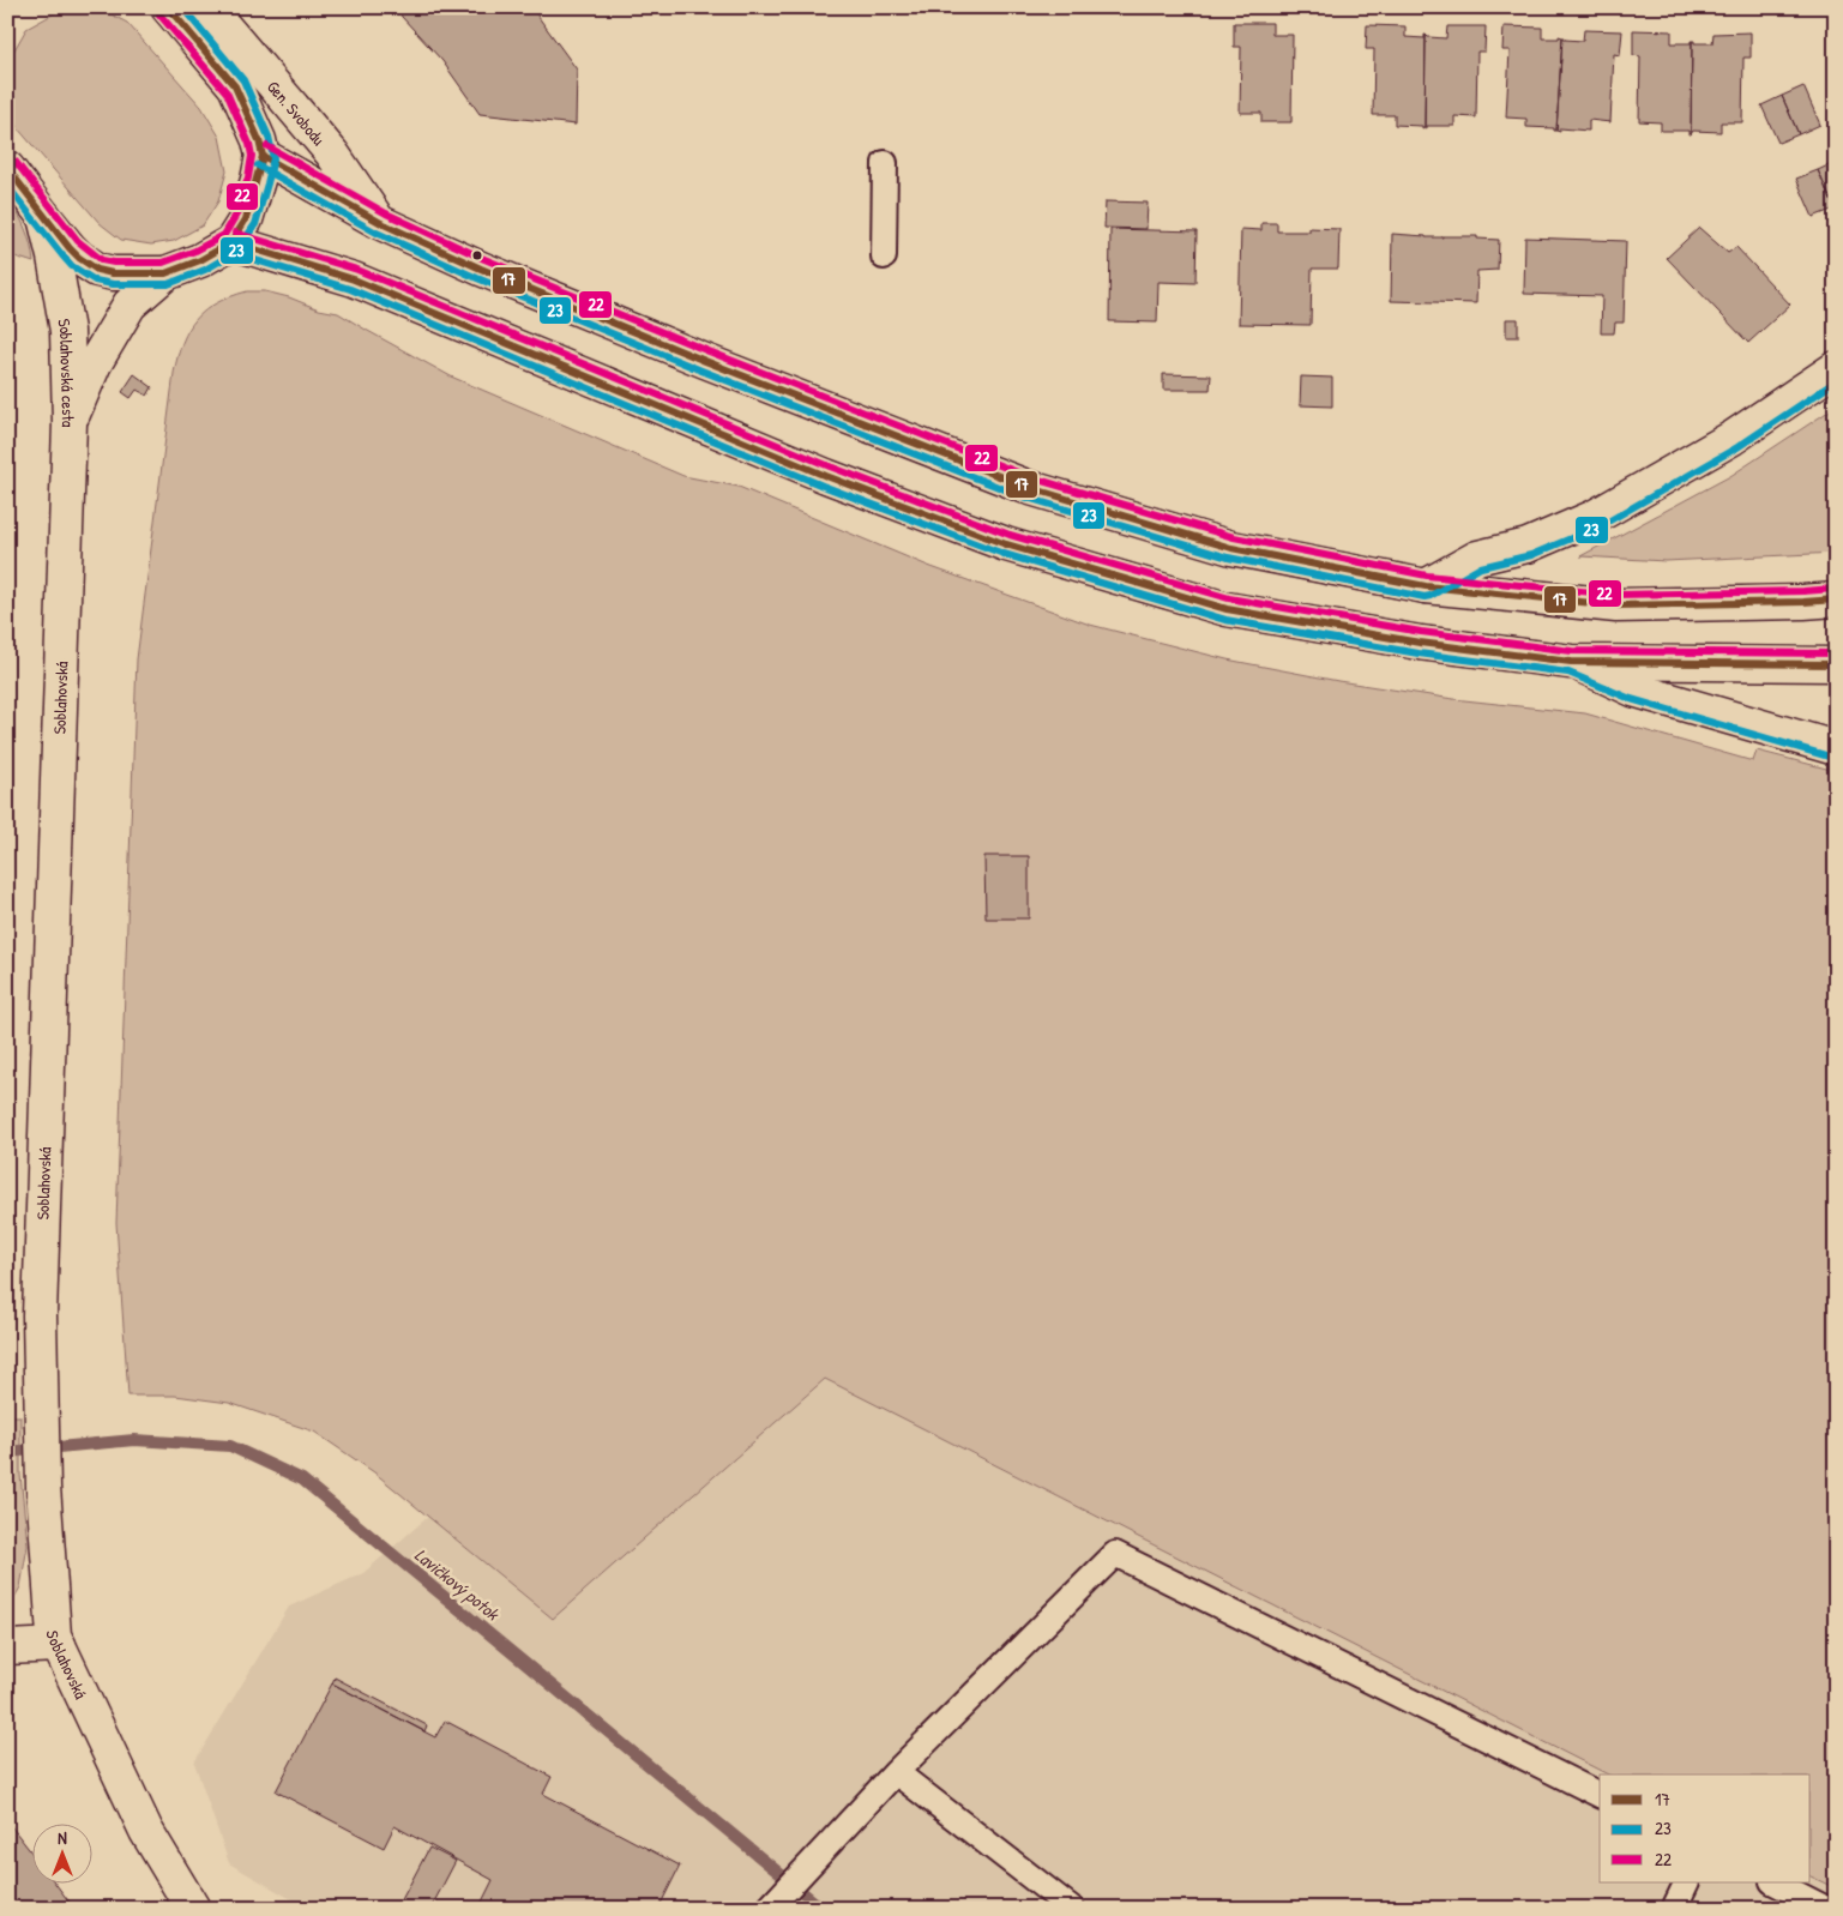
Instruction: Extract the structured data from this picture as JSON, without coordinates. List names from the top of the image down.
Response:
{
  "streets": {
    "street": ["Gen. Svobodu", "Soblahovská cesta", "Soblahovská"]
  },
  "crossings": [
    ["Soblahovská cesta", "Soblahovská"]
  ],
  "water": ["Lavičkový potok"],
  "lines": ["transit line 17", "transit line 23", "transit line 22"],
  "legend": ["17", "23", "22"],
  "north": "top"
}
